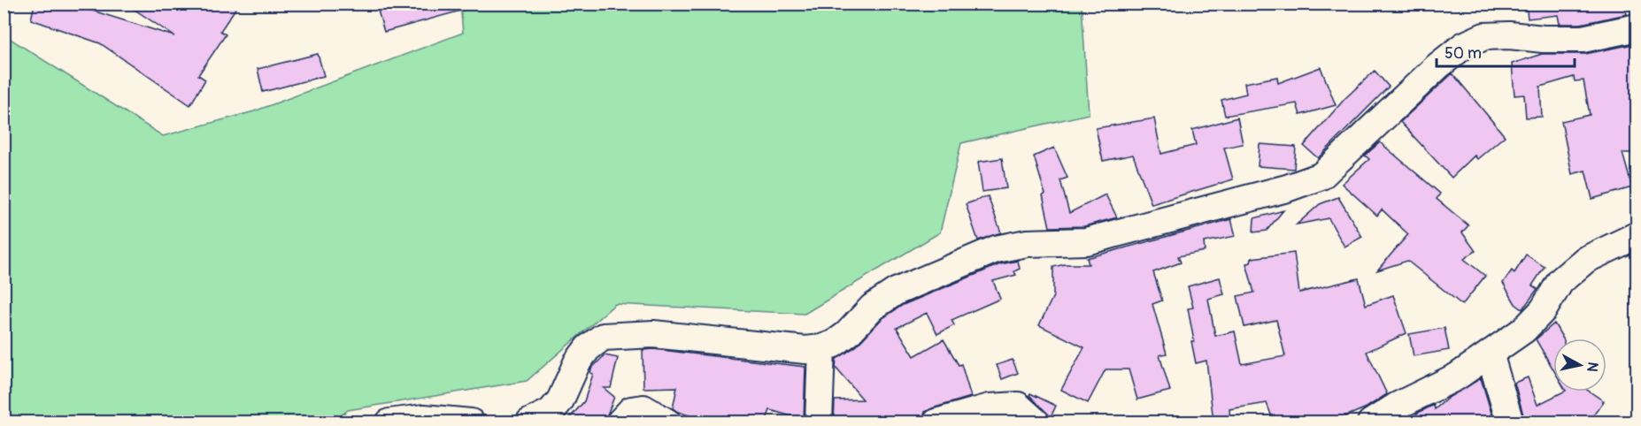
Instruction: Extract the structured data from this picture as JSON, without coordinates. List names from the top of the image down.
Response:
{
  "scale_bar": "50 m",
  "north": "right"
}
